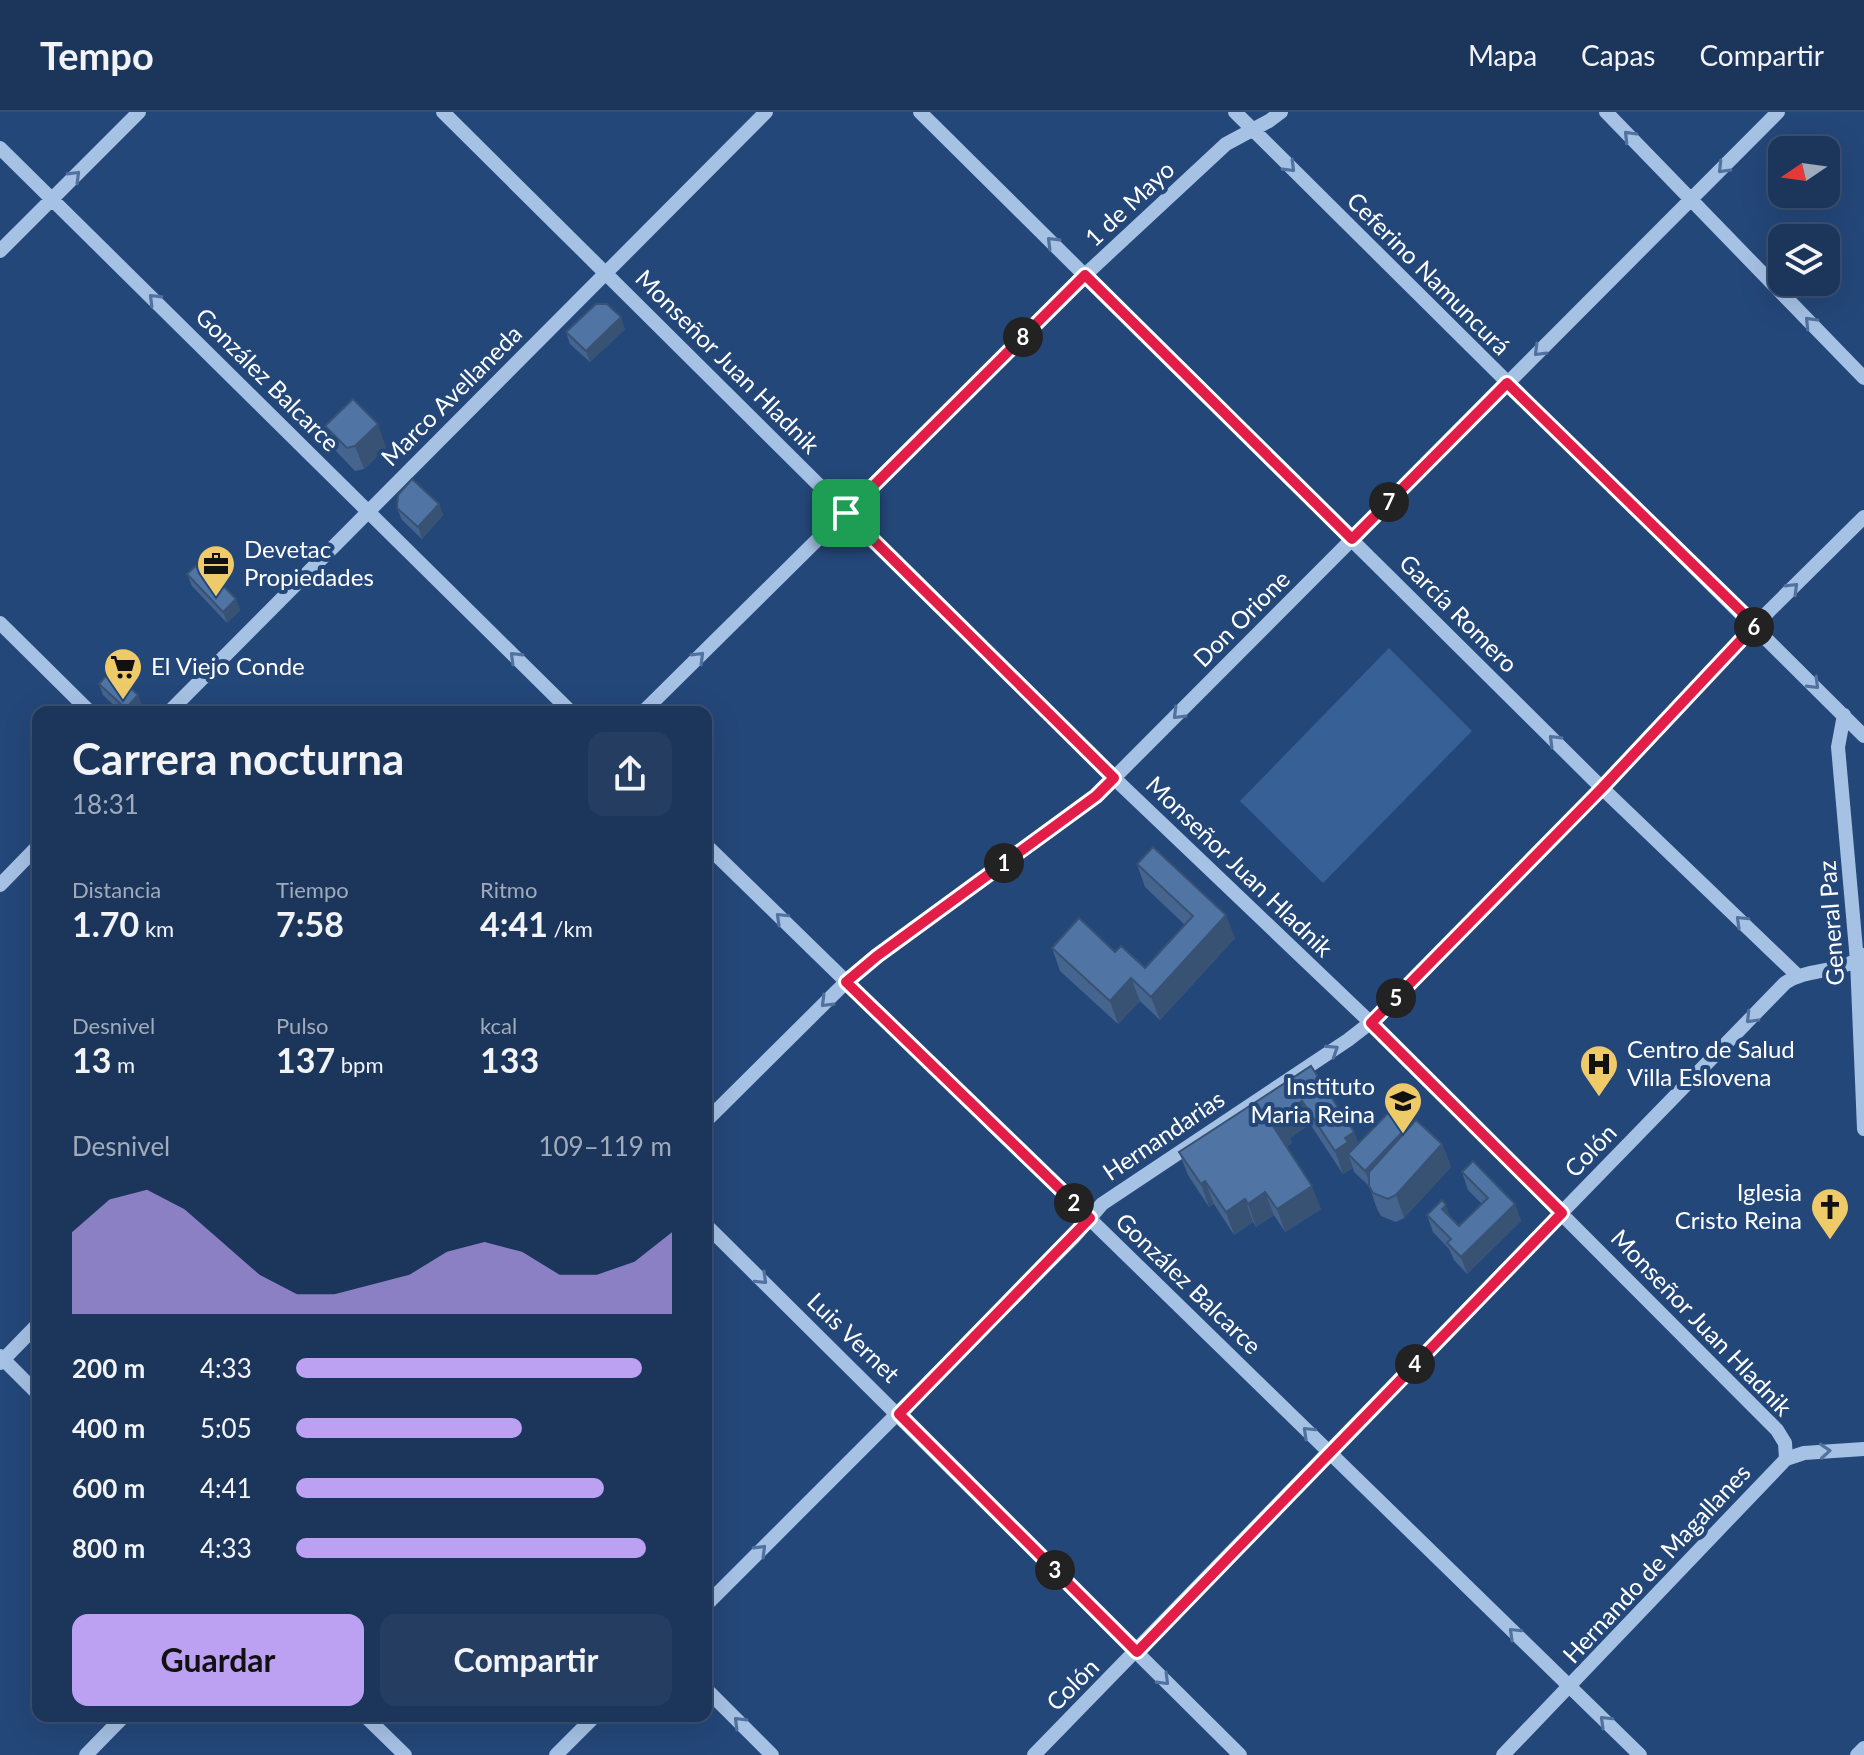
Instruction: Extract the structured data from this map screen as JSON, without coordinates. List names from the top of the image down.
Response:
{
  "streets": {
    "street": [
      "1 de Mayo",
      "Ceferino Namuncurá",
      "Monseñor Juan Hladnik",
      "González Balcarce",
      "Marco Avellaneda",
      "García Romero",
      "Don Orione",
      "General Paz",
      "Hernandarias",
      "Colón",
      "Luis Vernet",
      "Hernando de Magallanes"
    ]
  },
  "crossings": [
    ["1 de Mayo", "Ceferino Namuncurá"],
    ["1 de Mayo", "Monseñor Juan Hladnik"],
    ["1 de Mayo", "García Romero"],
    ["Ceferino Namuncurá", "Don Orione"],
    ["Ceferino Namuncurá", "General Paz"],
    ["Ceferino Namuncurá", "Hernandarias"],
    ["Monseñor Juan Hladnik", "Marco Avellaneda"],
    ["Monseñor Juan Hladnik", "Don Orione"],
    ["Monseñor Juan Hladnik", "Hernandarias"],
    ["Monseñor Juan Hladnik", "Colón"],
    ["Monseñor Juan Hladnik", "Hernando de Magallanes"],
    ["González Balcarce", "Marco Avellaneda"],
    ["González Balcarce", "Don Orione"],
    ["González Balcarce", "Hernandarias"],
    ["González Balcarce", "Colón"],
    ["González Balcarce", "Hernando de Magallanes"],
    ["García Romero", "Don Orione"],
    ["García Romero", "Hernandarias"],
    ["García Romero", "Colón"],
    ["Hernandarias", "Luis Vernet"],
    ["Colón", "Luis Vernet"]
  ],
  "one_way": [
    "Ceferino Namuncurá",
    "González Balcarce",
    "García Romero",
    "Don Orione",
    "Hernandarias",
    "Luis Vernet"
  ],
  "places": {
    "office": ["Devetac Propiedades"],
    "supermarket": ["El Viejo Conde"],
    "hospital": ["Centro de Salud Villa Eslovena"],
    "school or university": ["Instituto Maria Reina"],
    "church": ["Iglesia Cristo Reina"]
  },
  "north": "left",
  "page": {
    "header": "Tempo",
    "nav": ["Mapa", "Capas", "Compartir"],
    "pins": [
      "8",
      "7",
      "6",
      "1",
      "5",
      "2",
      "4",
      "3"
    ],
    "heading": ["Carrera nocturna", "18:31"],
    "stats": [
      ["Distancia", "1.70 km"],
      ["Tiempo", "7:58"],
      ["Ritmo", "4:41 /km"],
      ["Desnivel", "13 m"],
      ["Pulso", "137 bpm"],
      ["kcal", "133"]
    ],
    "chart": ["Desnivel", "109–119 m"],
    "list": [
      {
        "name": "200 m",
        "note": "4:33"
      },
      {
        "name": "400 m",
        "note": "5:05"
      },
      {
        "name": "600 m",
        "note": "4:41"
      },
      {
        "name": "800 m",
        "note": "4:33"
      }
    ],
    "buttons": ["Guardar", "Compartir"]
  }
}
